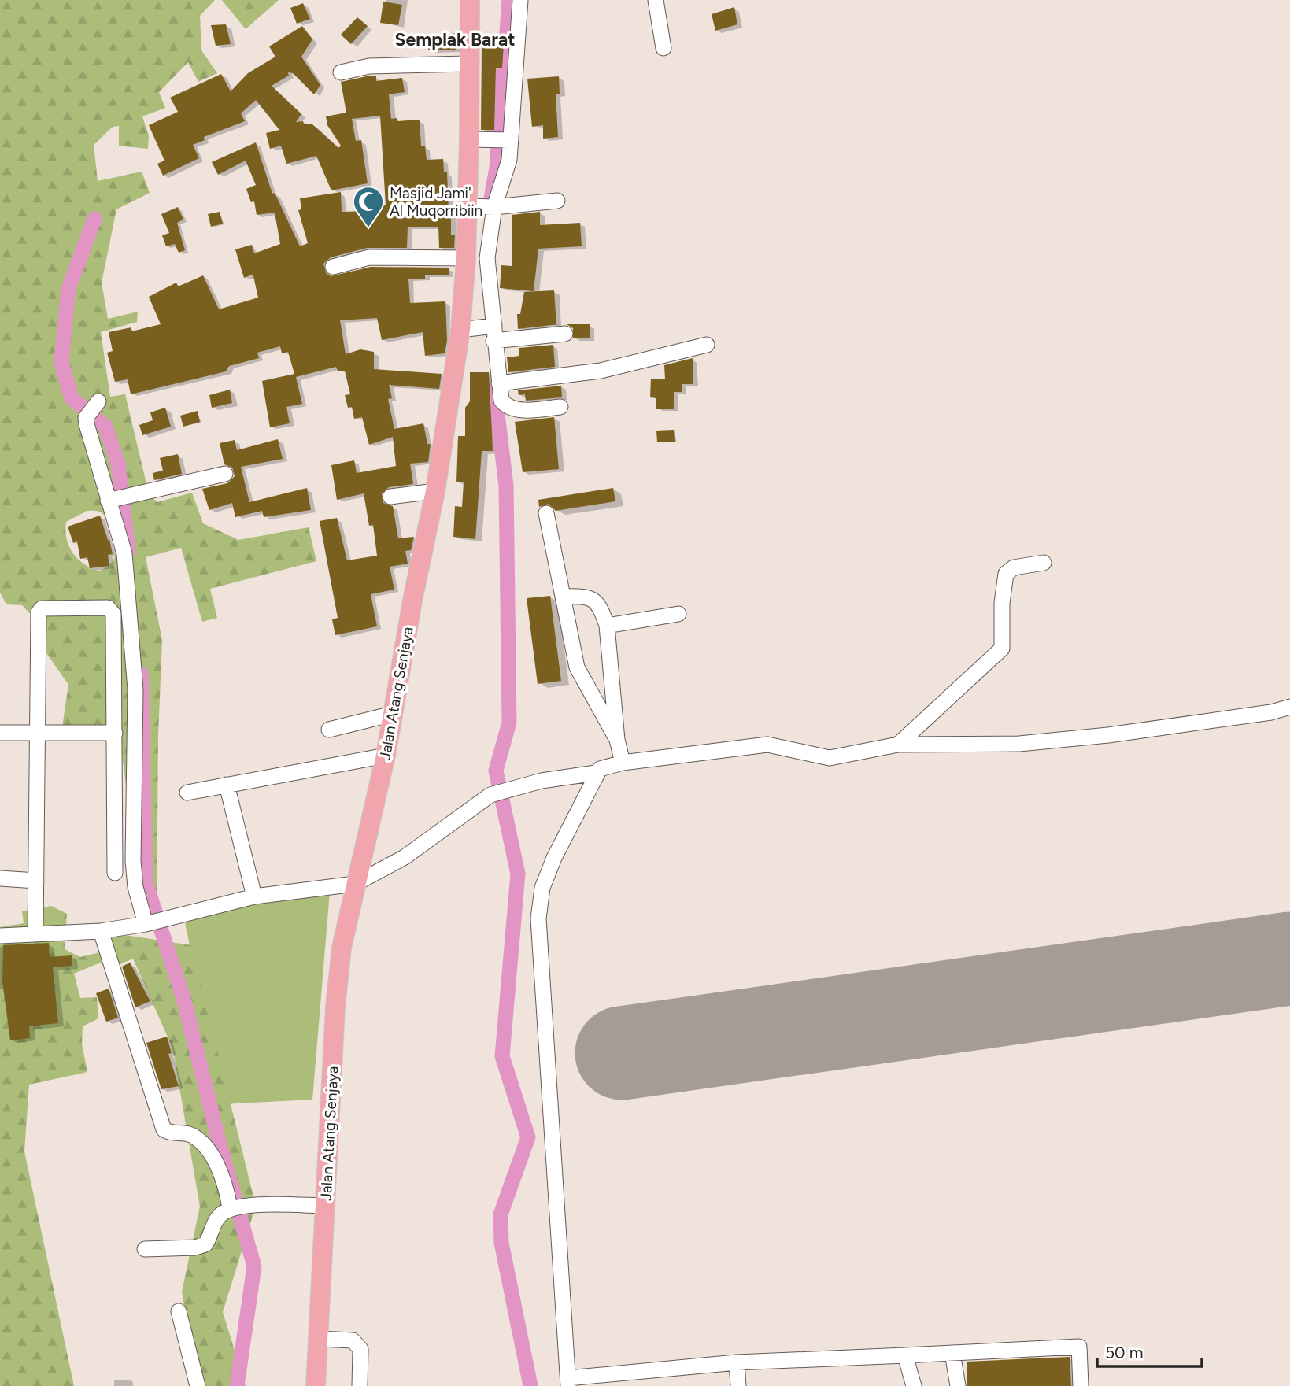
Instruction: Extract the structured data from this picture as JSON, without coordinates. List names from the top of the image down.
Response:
{
  "streets": {
    "main road": ["Jalan Atang Senjaya"]
  },
  "districts": ["Semplak Barat"],
  "places": {
    "mosque": ["Masjid Jami' Al Muqorribiin"]
  },
  "scale_bar": "50 m"
}
